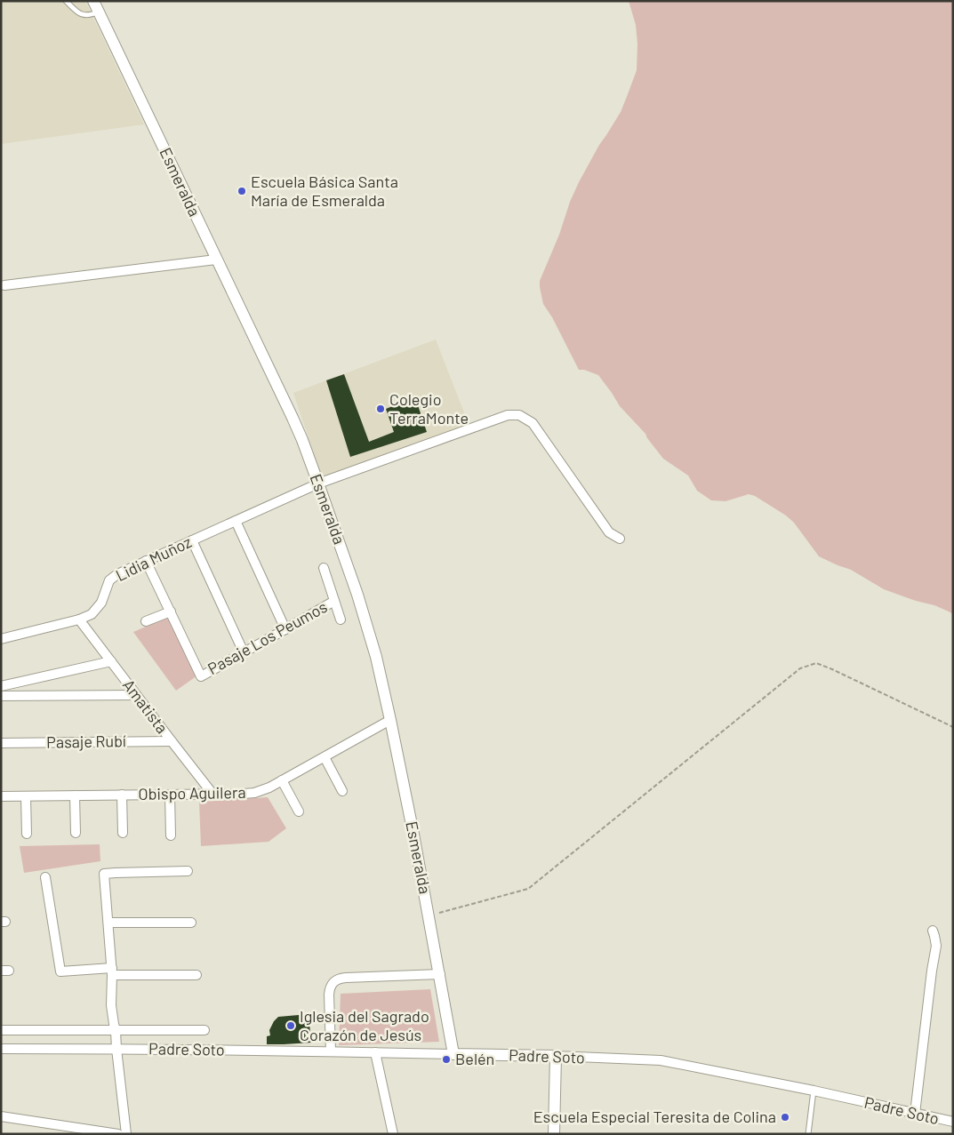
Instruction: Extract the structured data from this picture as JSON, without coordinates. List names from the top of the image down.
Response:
{
  "streets": {
    "street": [
      "Esmeralda",
      "Lidia Muñoz",
      "Pasaje Los Peumos",
      "Amatista",
      "Pasaje Rubí",
      "Obispo Aguilera",
      "Padre Soto"
    ]
  },
  "crossings": [
    ["Esmeralda", "Lidia Muñoz"],
    ["Esmeralda", "Obispo Aguilera"],
    ["Esmeralda", "Padre Soto"],
    ["Lidia Muñoz", "Amatista"],
    ["Amatista", "Pasaje Rubí"],
    ["Amatista", "Obispo Aguilera"]
  ],
  "places": [
    "Escuela Básica Santa María de Esmeralda",
    "Colegio TerraMonte",
    "Iglesia del Sagrado Corazón de Jesús",
    "Belén",
    "Escuela Especial Teresita de Colina"
  ]
}
